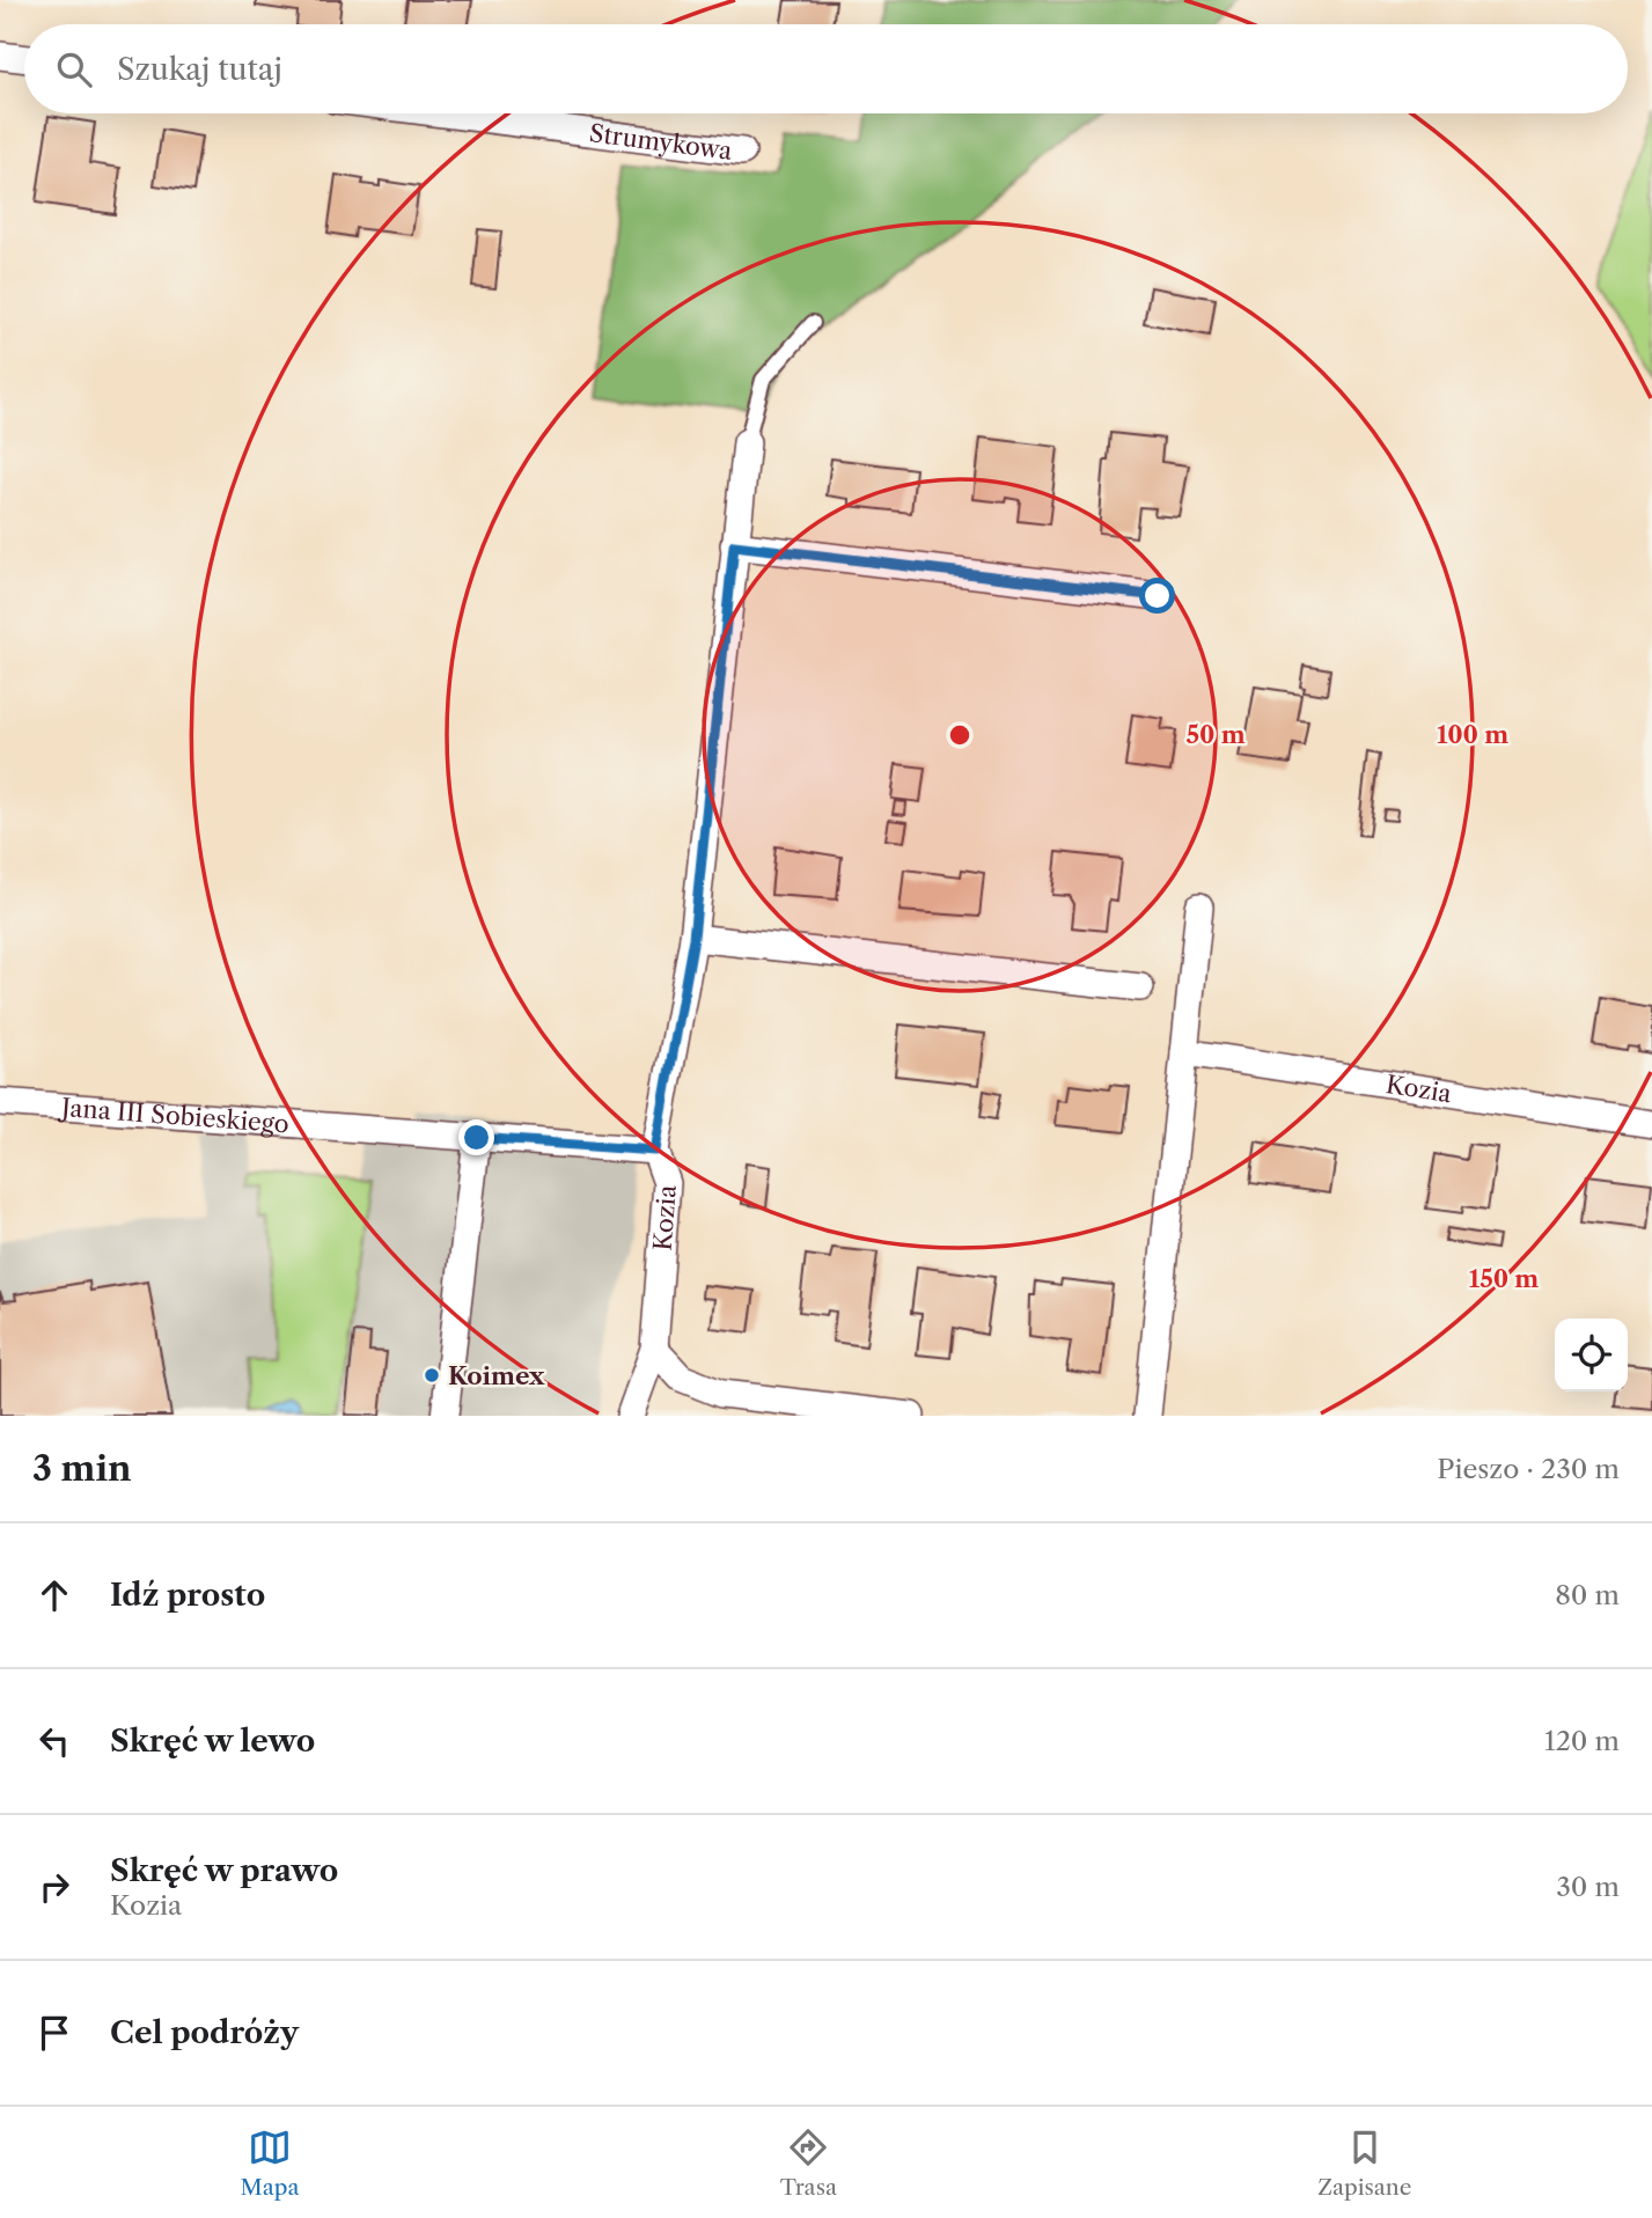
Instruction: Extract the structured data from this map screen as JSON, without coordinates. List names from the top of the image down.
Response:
{
  "streets": {
    "street": ["Strumykowa", "Kozia", "Jana III Sobieskiego"]
  },
  "crossings": [
    ["Kozia", "Jana III Sobieskiego"]
  ],
  "places": ["Koimex"],
  "page": {
    "search": "Szukaj tutaj",
    "heading": ["3 min", "Pieszo · 230 m"],
    "list": [
      ["Idź prosto", "80 m"],
      ["Skręć w lewo", "120 m"],
      ["Skręć w prawo", "Kozia", "30 m"],
      "Cel podróży"
    ],
    "nav": ["Mapa", "Trasa", "Zapisane"]
  },
  "rings": ["50 m", "100 m", "150 m"]
}
